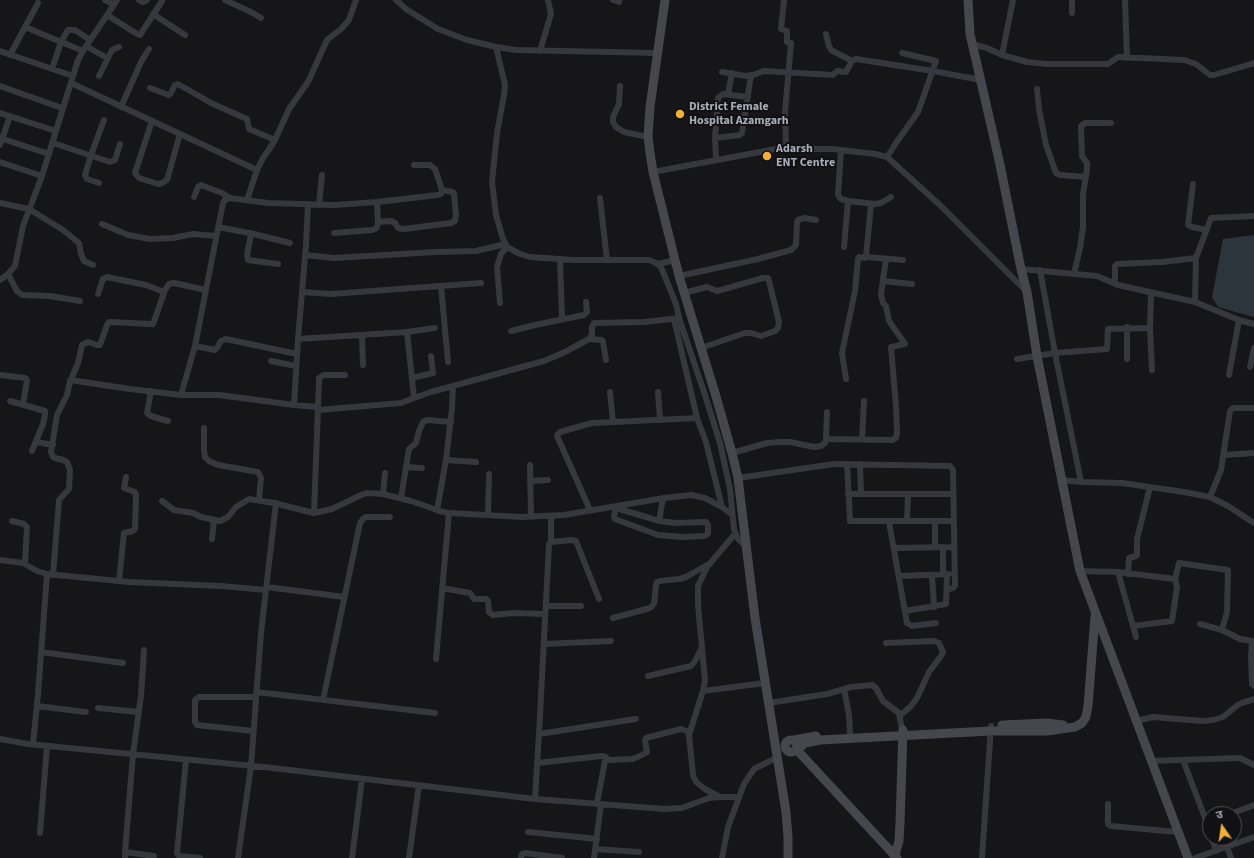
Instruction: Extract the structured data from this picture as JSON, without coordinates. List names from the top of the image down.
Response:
{
  "places": ["District Female Hospital Azamgarh", "Adarsh ENT Centre"],
  "north": "top"
}
